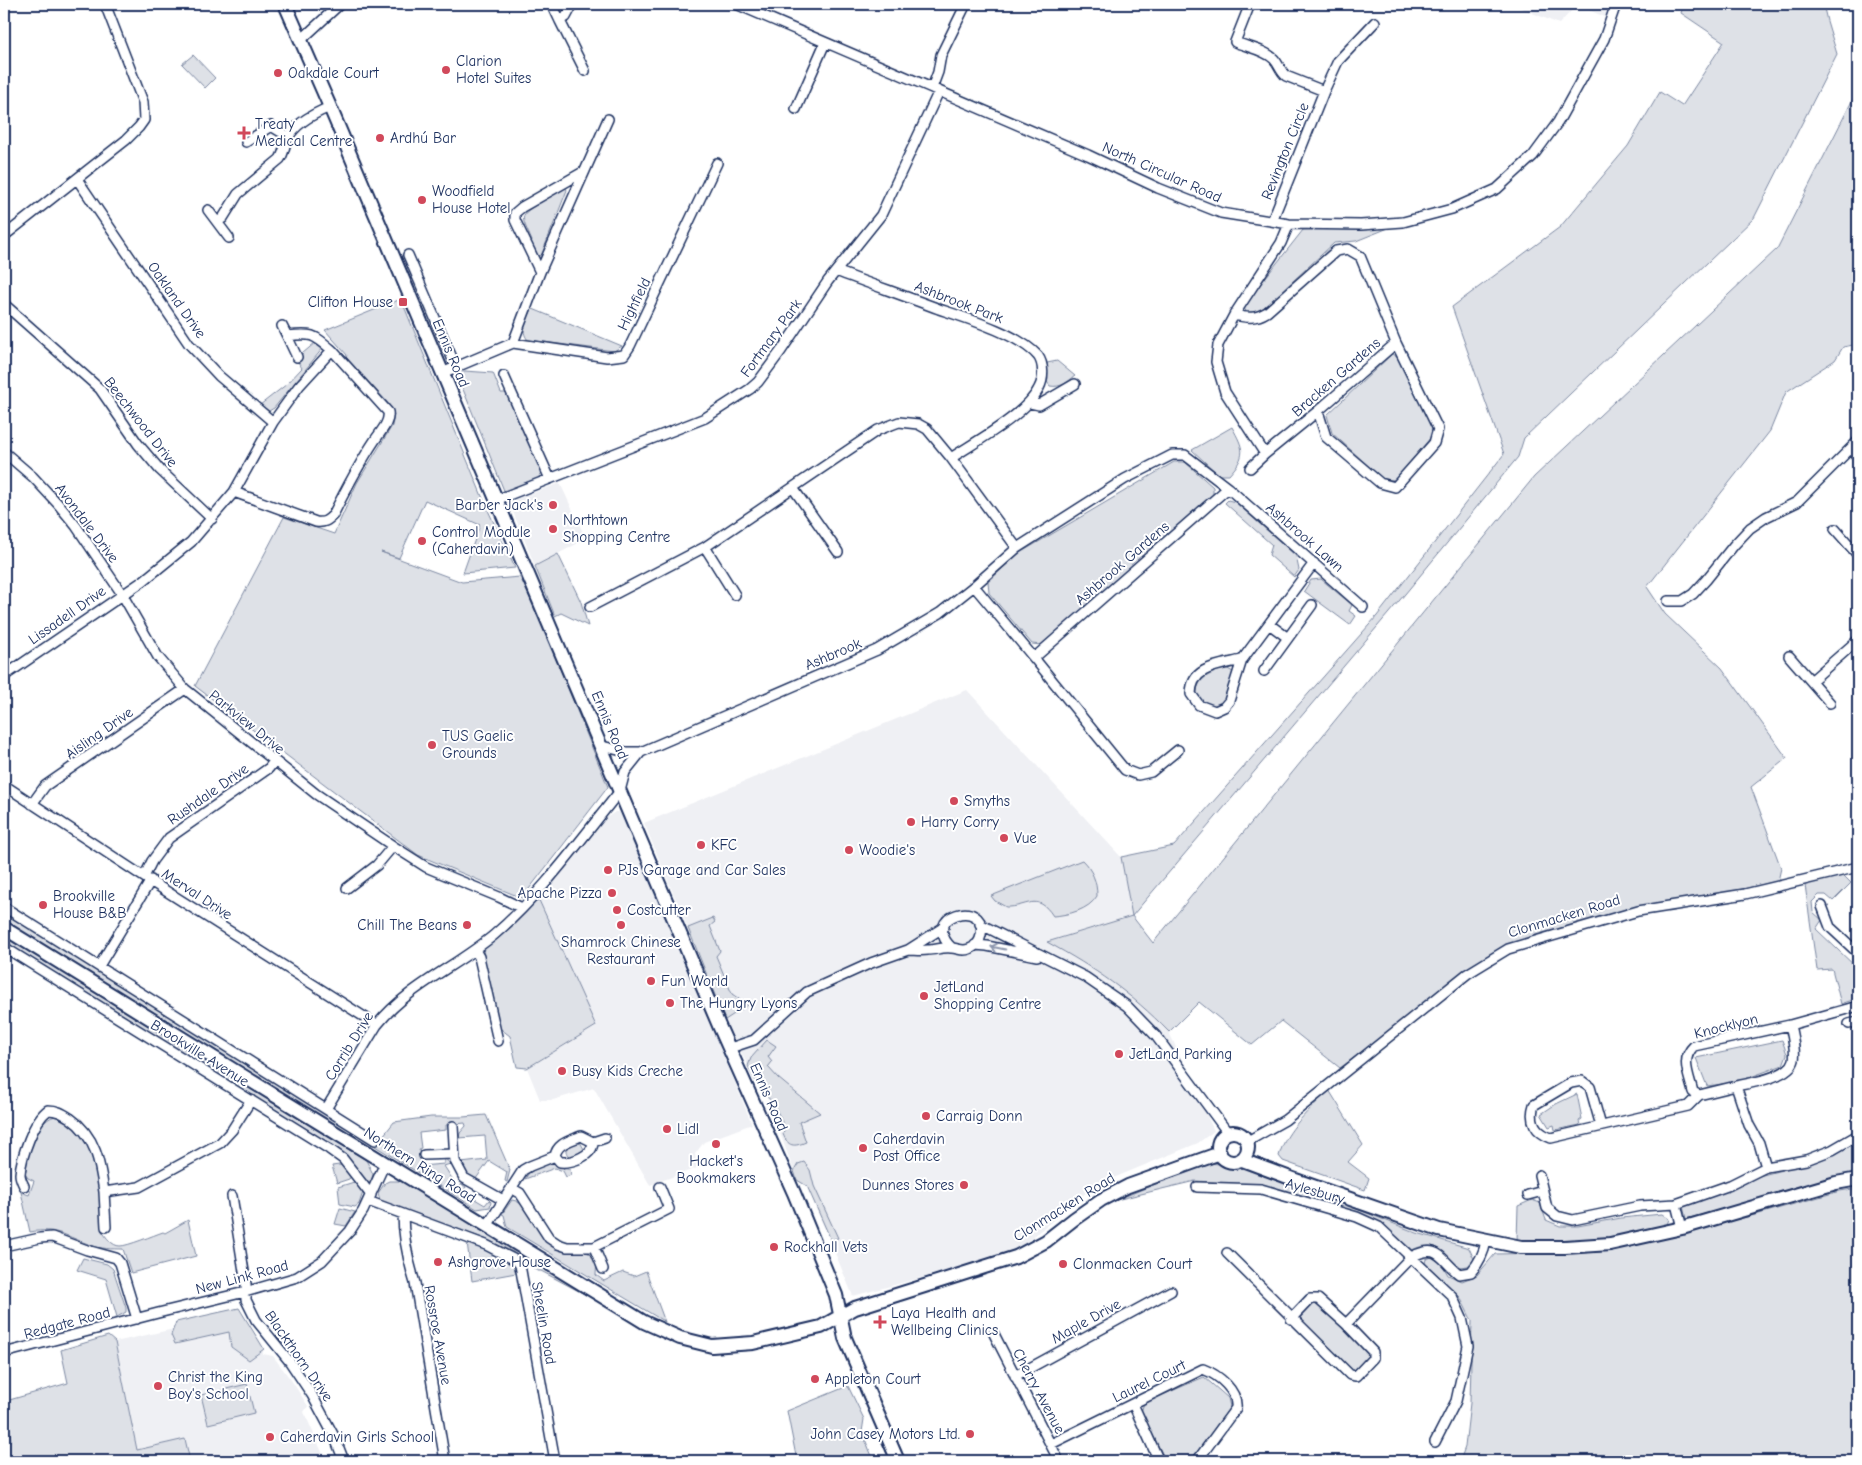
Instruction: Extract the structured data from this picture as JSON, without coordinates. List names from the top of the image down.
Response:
{
  "streets": {
    "main road": ["Ennis Road", "Clonmacken Road", "Northern Ring Road"],
    "street": [
      "Revington Circle",
      "North Circular Road",
      "Oakland Drive",
      "Ashbrook Park",
      "Highfield",
      "Fortmary Park",
      "Bracken Gardens",
      "Beechwood Drive",
      "Avondale Drive",
      "Ashbrook Lawn",
      "Ashbrook Gardens",
      "Lissadell Drive",
      "Ashbrook",
      "Parkview Drive",
      "Aisling Drive",
      "Rushdale Drive",
      "Merval Drive",
      "Knocklyon",
      "Corrib Drive",
      "Brookville Avenue",
      "Aylesbury",
      "New Link Road",
      "Maple Drive",
      "Redgate Road",
      "Sheelin Road",
      "Rossroe Avenue",
      "Blackthorn Drive",
      "Laurel Court",
      "Cherry Avenue"
    ]
  },
  "crossings": [
    ["Revington Circle", "North Circular Road"],
    ["North Circular Road", "Fortmary Park"],
    ["Ashbrook Park", "Fortmary Park"],
    ["Fortmary Park", "Ennis Road"],
    ["Ennis Road", "Ashbrook"],
    ["Ennis Road", "Clonmacken Road"],
    ["Ennis Road", "Corrib Drive"],
    ["Ennis Road", "Northern Ring Road"],
    ["Avondale Drive", "Lissadell Drive"],
    ["Avondale Drive", "Parkview Drive"],
    ["Ashbrook Lawn", "Ashbrook Gardens"],
    ["Ashbrook Lawn", "Ashbrook"],
    ["Ashbrook Gardens", "Ashbrook"],
    ["Lissadell Drive", "Parkview Drive"],
    ["Ashbrook", "Corrib Drive"],
    ["Parkview Drive", "Aisling Drive"],
    ["Parkview Drive", "Rushdale Drive"],
    ["Parkview Drive", "Corrib Drive"],
    ["Aisling Drive", "Merval Drive"],
    ["Rushdale Drive", "Merval Drive"],
    ["Rushdale Drive", "Brookville Avenue"],
    ["Merval Drive", "Corrib Drive"],
    ["Clonmacken Road", "Northern Ring Road"],
    ["Corrib Drive", "Brookville Avenue"],
    ["Brookville Avenue", "New Link Road"],
    ["Brookville Avenue", "Sheelin Road"],
    ["Northern Ring Road", "New Link Road"],
    ["New Link Road", "Redgate Road"],
    ["New Link Road", "Sheelin Road"],
    ["New Link Road", "Blackthorn Drive"],
    ["Maple Drive", "Cherry Avenue"],
    ["Sheelin Road", "Rossroe Avenue"],
    ["Laurel Court", "Cherry Avenue"]
  ],
  "places": {
    "other": [
      "Clarion Hotel Suites",
      "Oakdale Court",
      "Ardhú Bar",
      "Woodfield House Hotel",
      "Barber Jack's",
      "Northtown Shopping Centre",
      "Control Module (Caherdavin)",
      "TUS Gaelic Grounds",
      "Smyths",
      "Harry Corry",
      "Vue",
      "KFC",
      "Woodie's",
      "PJs Garage and Car Sales",
      "Apache Pizza",
      "Brookville House B&B",
      "Costcutter",
      "Chill The Beans",
      "Shamrock Chinese Restaurant",
      "Fun World",
      "JetLand Shopping Centre",
      "The Hungry Lyons",
      "JetLand Parking",
      "Busy Kids Creche",
      "Carraig Donn",
      "Lidl",
      "Hacket's Bookmakers",
      "Caherdavin Post Office",
      "Dunnes Stores",
      "Rockhall Vets",
      "Ashgrove House",
      "Clonmacken Court",
      "Appleton Court",
      "Christ the King Boy's School",
      "John Casey Motors Ltd.",
      "Caherdavin Girls School"
    ],
    "health": ["Treaty Medical Centre", "Laya Health and Wellbeing Clinics"],
    "transit": ["Clifton House"]
  }
}
